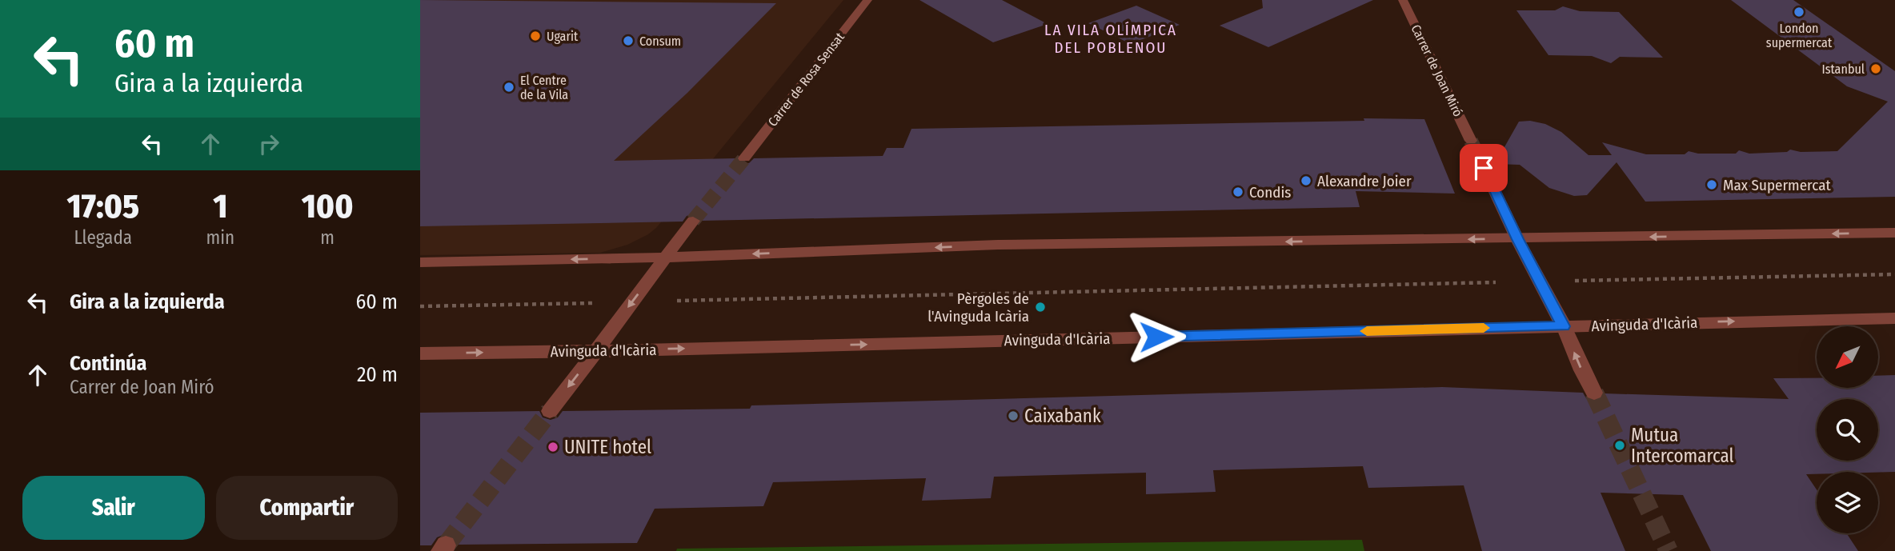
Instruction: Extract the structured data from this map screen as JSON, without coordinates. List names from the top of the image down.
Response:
{
  "streets": {
    "street": ["Carrer de Joan Miró", "Carrer de Rosa Sensat", "Avinguda d'Icària"]
  },
  "districts": ["LA VILA OLÍMPICA DEL POBLENOU"],
  "places": [
    "London supermercat",
    "Ugarit",
    "Consum",
    "Istanbul",
    "El Centre de la Vila",
    "Alexandre Joier",
    "Max Supermercat",
    "Condis",
    "Pèrgoles de l'Avinguda Icària",
    "Caixabank",
    "Mutua Intercomarcal",
    "UNITE hotel"
  ],
  "north": "bottom left",
  "page": {
    "turn": ["60 m", "Gira a la izquierda"],
    "eta": [
      "17:05",
      "Llegada",
      "1",
      "min",
      "100",
      "m"
    ],
    "list": [
      {
        "name": "Gira a la izquierda",
        "value": "60 m"
      },
      {
        "name": "Continúa",
        "note": "Carrer de Joan Miró",
        "value": "20 m"
      }
    ],
    "buttons": ["Salir", "Compartir"]
  }
}
